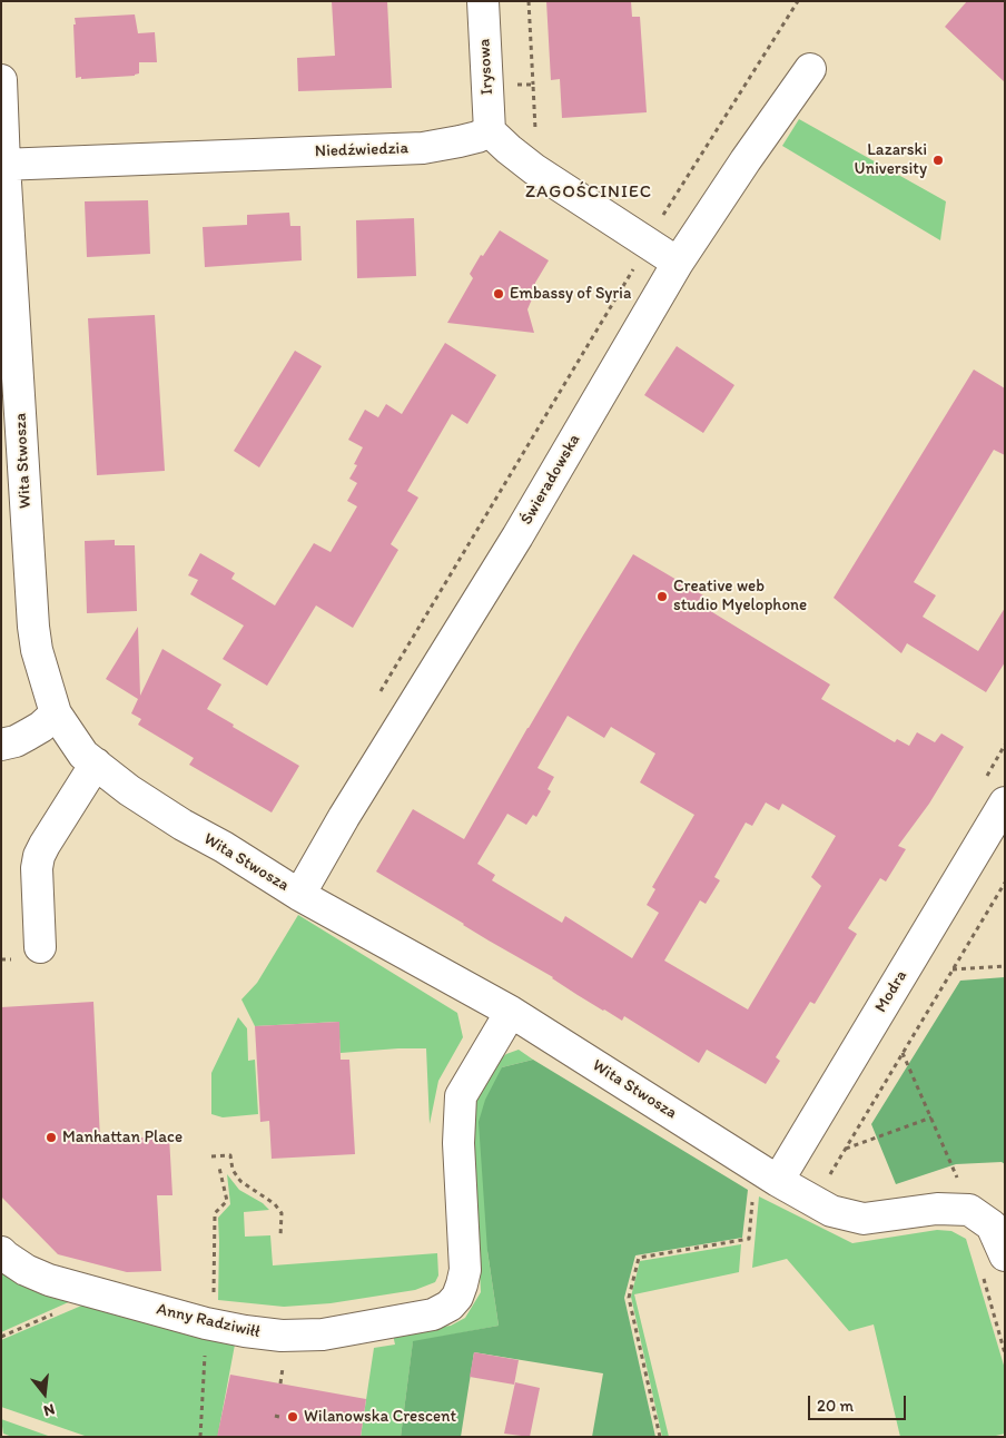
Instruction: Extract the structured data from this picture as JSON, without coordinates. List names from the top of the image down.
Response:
{
  "streets": {
    "street": [
      "Irysowa",
      "Niedźwiedzia",
      "Wita Stwosza",
      "Świeradowska",
      "Modra",
      "Anny Radziwiłł"
    ]
  },
  "crossings": [
    ["Irysowa", "Niedźwiedzia"],
    ["Niedźwiedzia", "Wita Stwosza"],
    ["Wita Stwosza", "Świeradowska"],
    ["Wita Stwosza", "Modra"],
    ["Wita Stwosza", "Anny Radziwiłł"]
  ],
  "districts": ["ZAGOŚCINIEC"],
  "places": [
    "Lazarski University",
    "Embassy of Syria",
    "Creative web studio Myelophone",
    "Manhattan Place",
    "Wilanowska Crescent"
  ],
  "scale_bar": "20 m",
  "north": "bottom"
}
